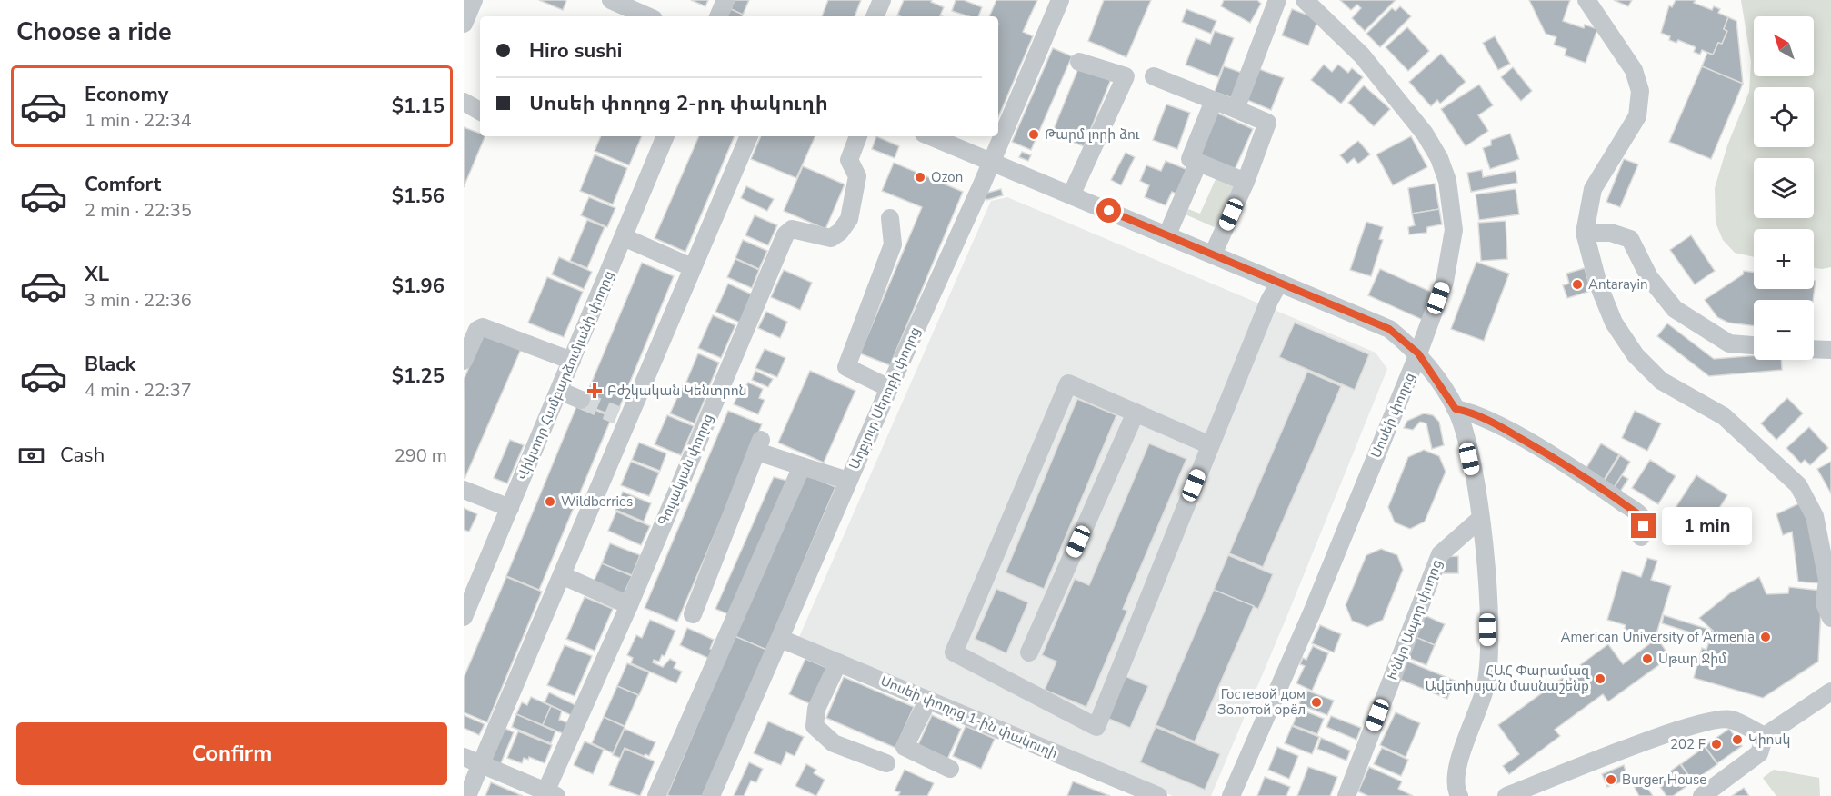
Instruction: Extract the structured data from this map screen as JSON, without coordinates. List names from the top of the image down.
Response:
{
  "streets": {
    "street": [
      "Վիկտոր Համբարձումյանի փողոց",
      "Աղբյուր Սերոբի փողոց",
      "Սոսեի փողոց",
      "Գուլակյան փողոց",
      "Խնկո Ապոր փողոց",
      "Սոսեի փողոց 1-ին փակուղի"
    ]
  },
  "crossings": [
    ["Աղբյուր Սերոբի փողոց", "Սոսեի փողոց 1-ին փակուղի"]
  ],
  "places": {
    "other": [
      "Թարմ լորի ձու",
      "Ozon",
      "Antarayin",
      "Wildberries",
      "American University of Armenia",
      "Սթար Ջիմ",
      "ՀԱՀ Փարամազ Ավետիսյան մասնաշենք",
      "Гостевой дом Золотой орёл",
      "Կիոսկ",
      "202 F",
      "Burger House"
    ],
    "health": ["Բժշկական Կենտրոն"]
  },
  "north": "top left",
  "page": {
    "heading": "Choose a ride",
    "map_buttons": ["+", "−"],
    "banner": ["Hiro sushi", "Սոսեի փողոց 2-րդ փակուղի"],
    "list": [
      {
        "name": "Economy",
        "note": "1 min · 22:34",
        "value": "$1.15"
      },
      {
        "name": "Comfort",
        "note": "2 min · 22:35",
        "value": "$1.56"
      },
      {
        "name": "XL",
        "note": "3 min · 22:36",
        "value": "$1.96"
      },
      {
        "name": "Black",
        "note": "4 min · 22:37",
        "value": "$1.25"
      }
    ],
    "pay": ["Cash", "290 m"],
    "bubble": "1 min",
    "buttons": "Confirm"
  }
}
